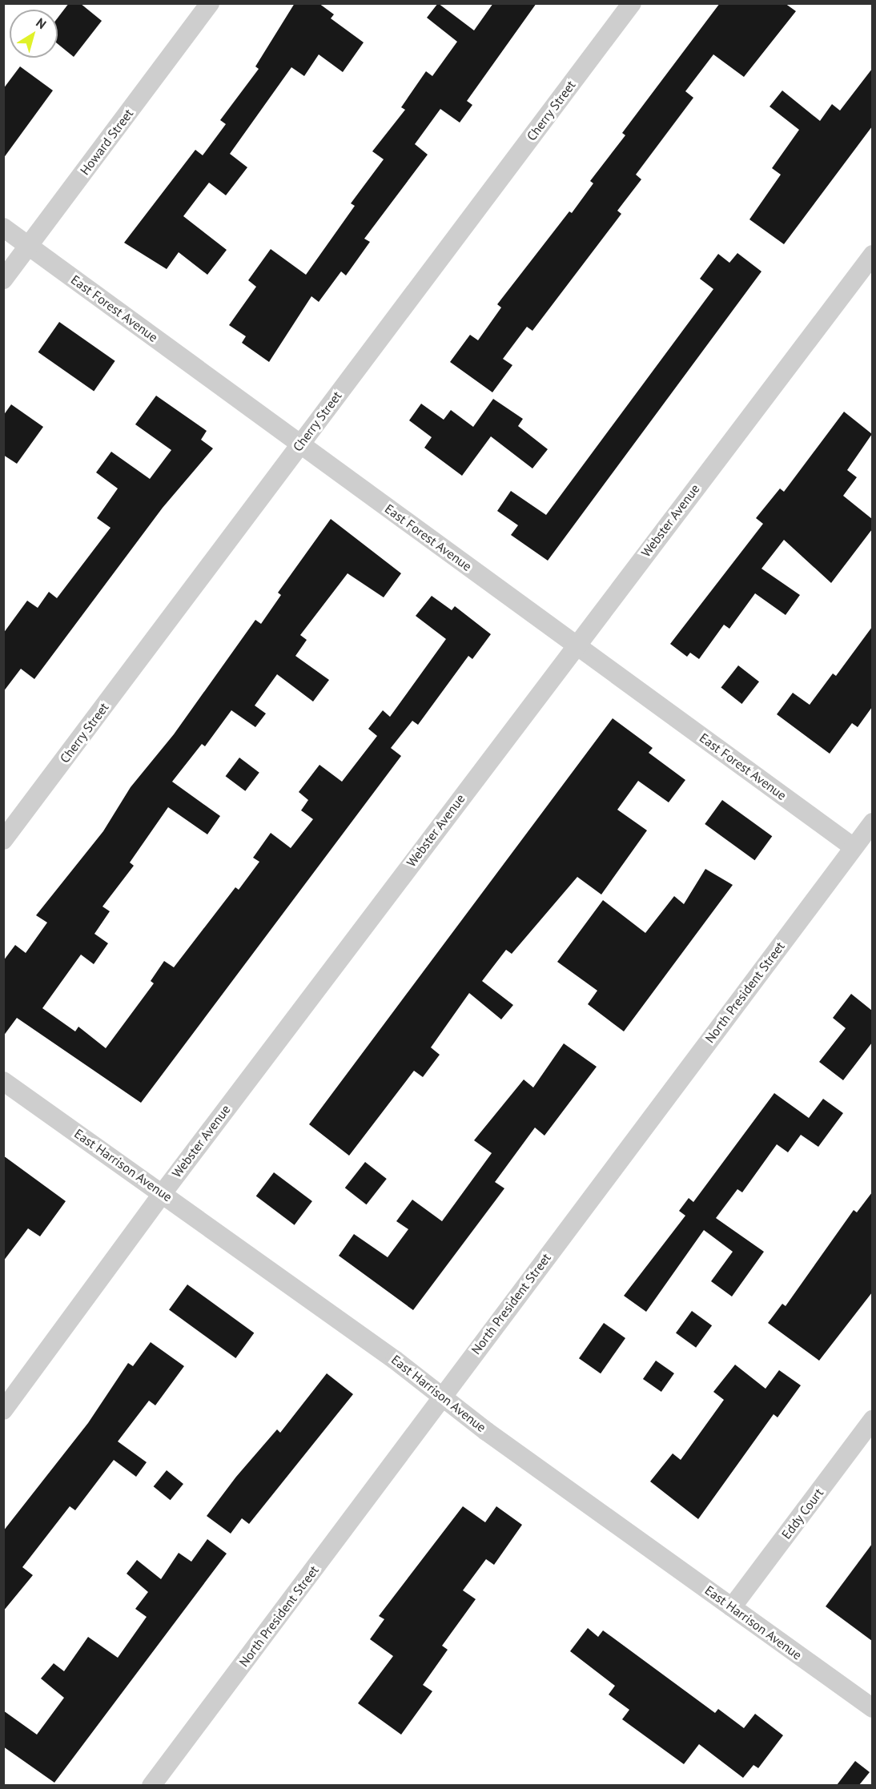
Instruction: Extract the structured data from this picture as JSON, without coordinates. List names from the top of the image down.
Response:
{
  "streets": {
    "street": [
      "Cherry Street",
      "Howard Street",
      "East Forest Avenue",
      "Webster Avenue",
      "North President Street",
      "East Harrison Avenue",
      "Eddy Court"
    ]
  },
  "crossings": [
    ["Cherry Street", "East Forest Avenue"],
    ["Howard Street", "East Forest Avenue"],
    ["East Forest Avenue", "Webster Avenue"],
    ["East Forest Avenue", "North President Street"],
    ["Webster Avenue", "East Harrison Avenue"],
    ["North President Street", "East Harrison Avenue"],
    ["East Harrison Avenue", "Eddy Court"]
  ],
  "north": "top right"
}
